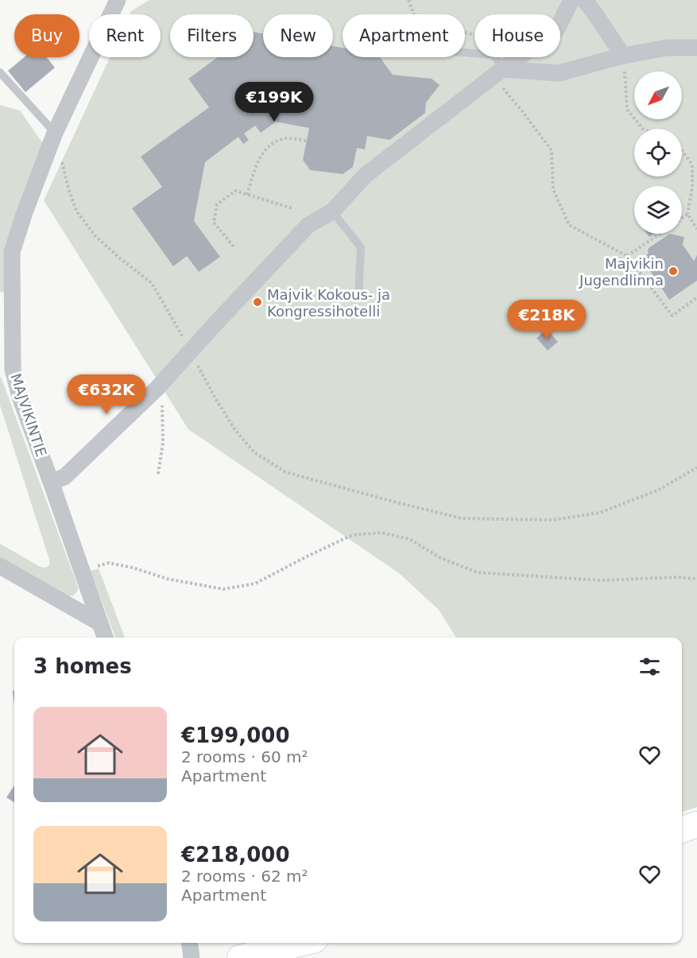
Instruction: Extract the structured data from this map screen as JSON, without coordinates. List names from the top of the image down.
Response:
{
  "streets": {
    "street": ["MAJVIKINTIE"]
  },
  "places": ["Majvikin Jugendlinna", "Majvik Kokous- ja Kongressihotelli"],
  "north": "bottom left",
  "page": {
    "chip": [
      "Buy",
      "Rent",
      "Filters",
      "New",
      "Apartment",
      "House"
    ],
    "price": ["€199K", "€218K", "€632K"],
    "heading": "3 homes",
    "list": [
      {
        "name": "€199,000",
        "note": "2 rooms · 60 m² · Apartment"
      },
      {
        "name": "€218,000",
        "note": "2 rooms · 62 m² · Apartment"
      }
    ]
  }
}
